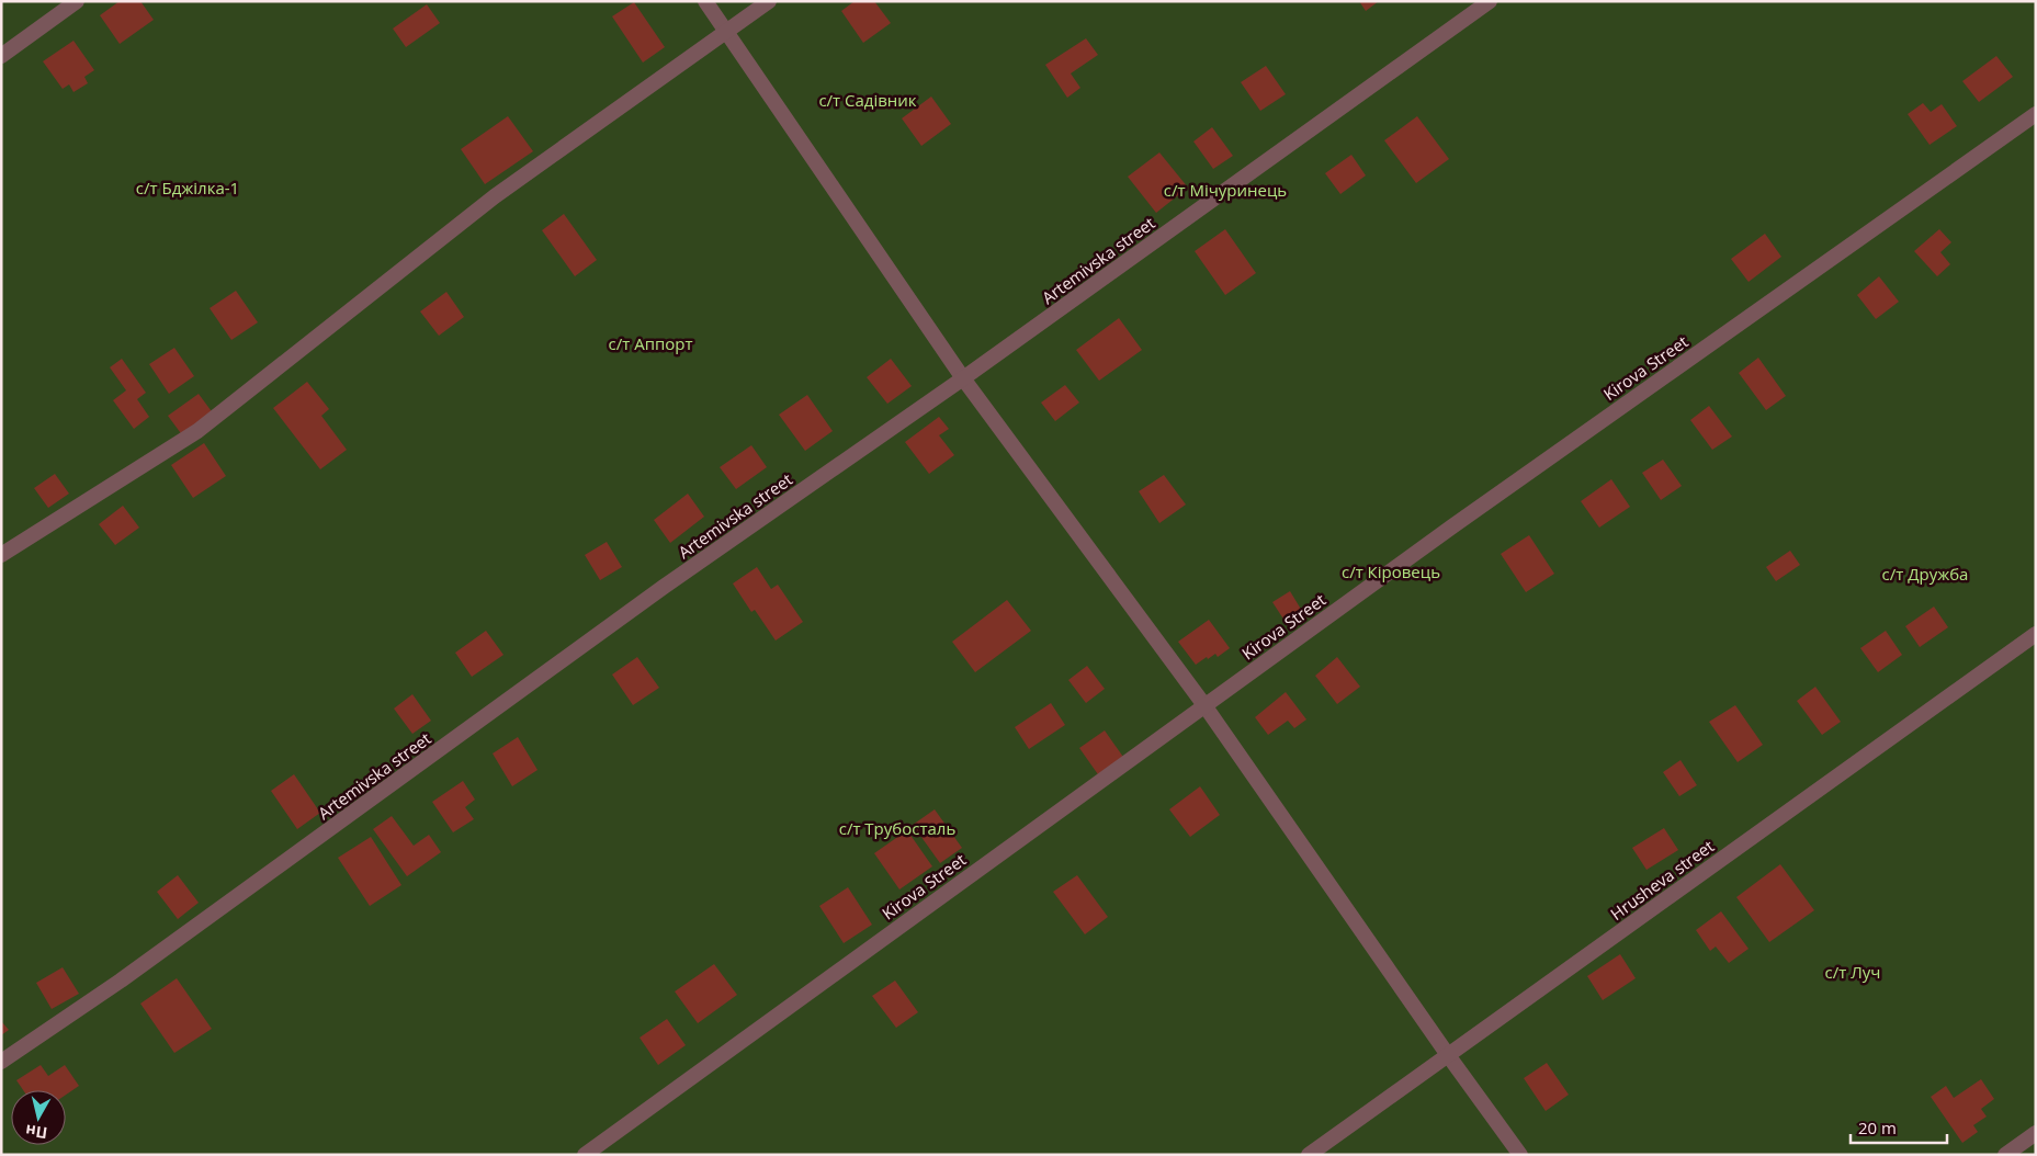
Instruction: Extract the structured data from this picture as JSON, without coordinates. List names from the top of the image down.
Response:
{
  "streets": {
    "street": ["Artemivska street", "Kirova Street", "Hrusheva street"]
  },
  "parks": [
    "с/т Садівник",
    "с/т Бджілка-1",
    "с/т Мічуринець",
    "с/т Аппорт",
    "с/т Кіровець",
    "с/т Дружба",
    "с/т Трубосталь",
    "с/т Луч"
  ],
  "scale_bar": "20 m",
  "north": "bottom"
}
